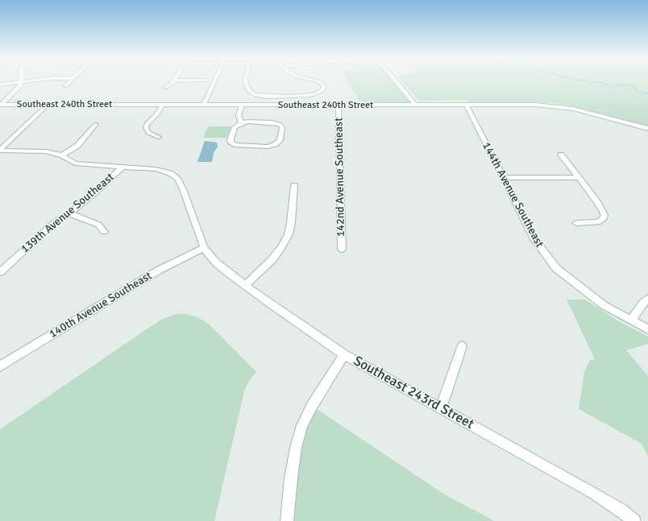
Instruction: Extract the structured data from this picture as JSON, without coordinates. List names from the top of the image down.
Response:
{
  "streets": {
    "main road": ["Southeast 240th Street"],
    "street": [
      "142nd Avenue Southeast",
      "144th Avenue Southeast",
      "139th Avenue Southeast",
      "140th Avenue Southeast",
      "Southeast 243rd Street"
    ]
  },
  "crossings": [
    ["Southeast 240th Street", "142nd Avenue Southeast"],
    ["Southeast 240th Street", "144th Avenue Southeast"],
    ["140th Avenue Southeast", "Southeast 243rd Street"]
  ]
}
